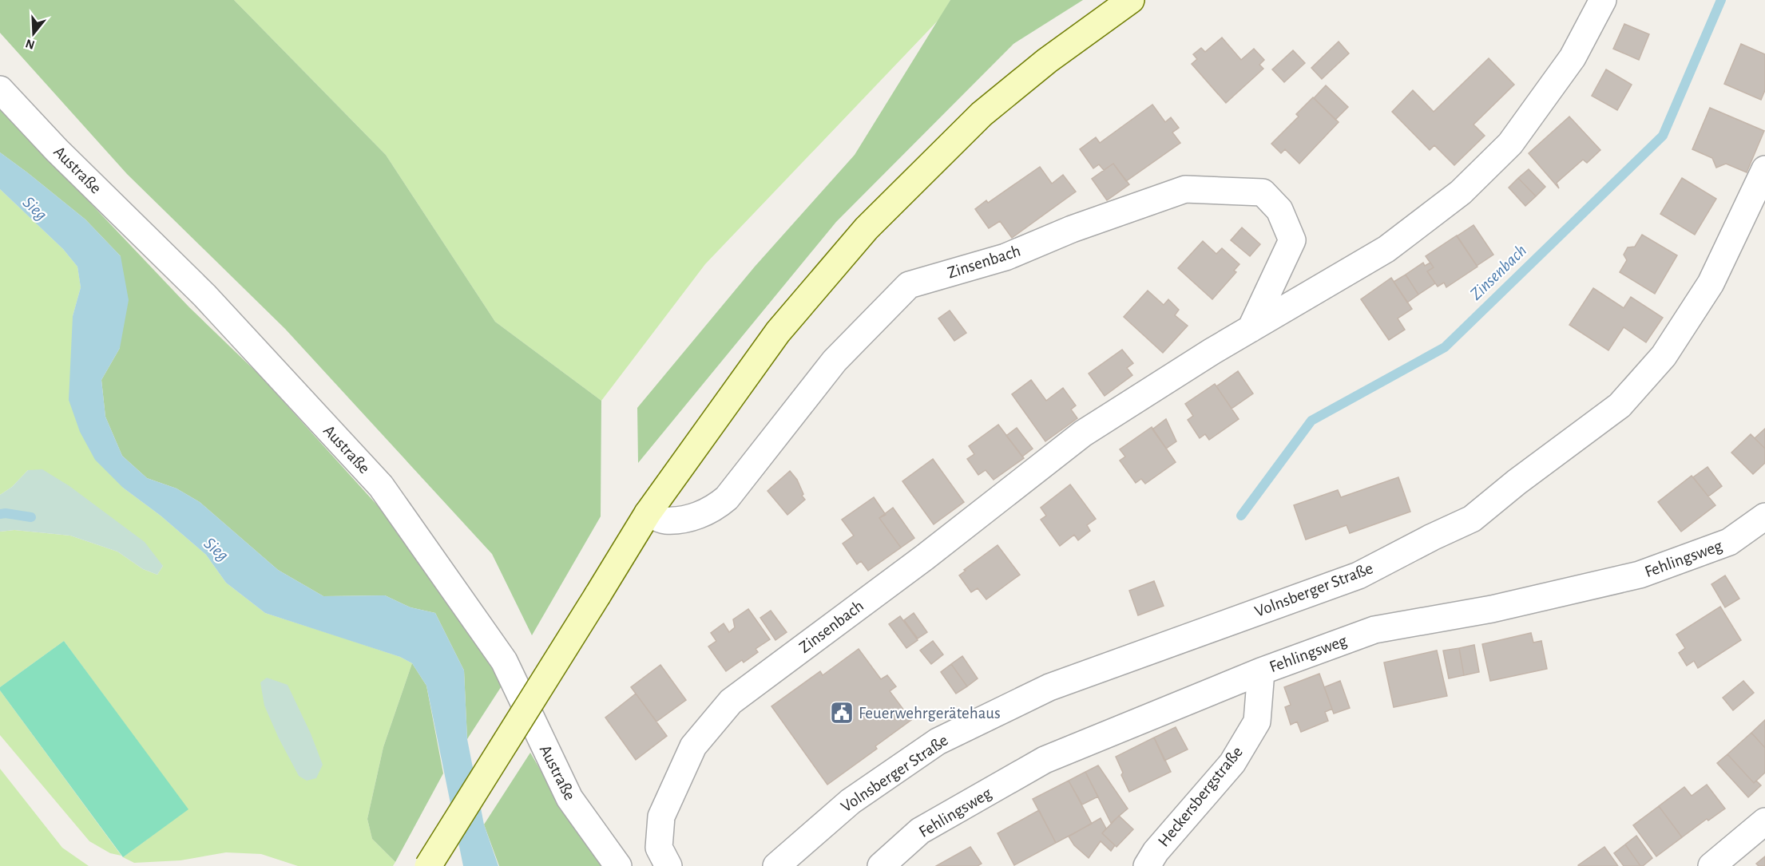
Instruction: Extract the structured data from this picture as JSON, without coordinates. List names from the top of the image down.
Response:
{
  "streets": {
    "street": [
      "Austraße",
      "Zinsenbach",
      "Fehlingsweg",
      "Volnsberger Straße",
      "Heckersbergstraße"
    ]
  },
  "crossings": [
    ["Fehlingsweg", "Heckersbergstraße"]
  ],
  "water": ["Sieg", "Zinsenbach"],
  "places": {
    "public building": ["Feuerwehrgerätehaus"]
  },
  "north": "bottom"
}
